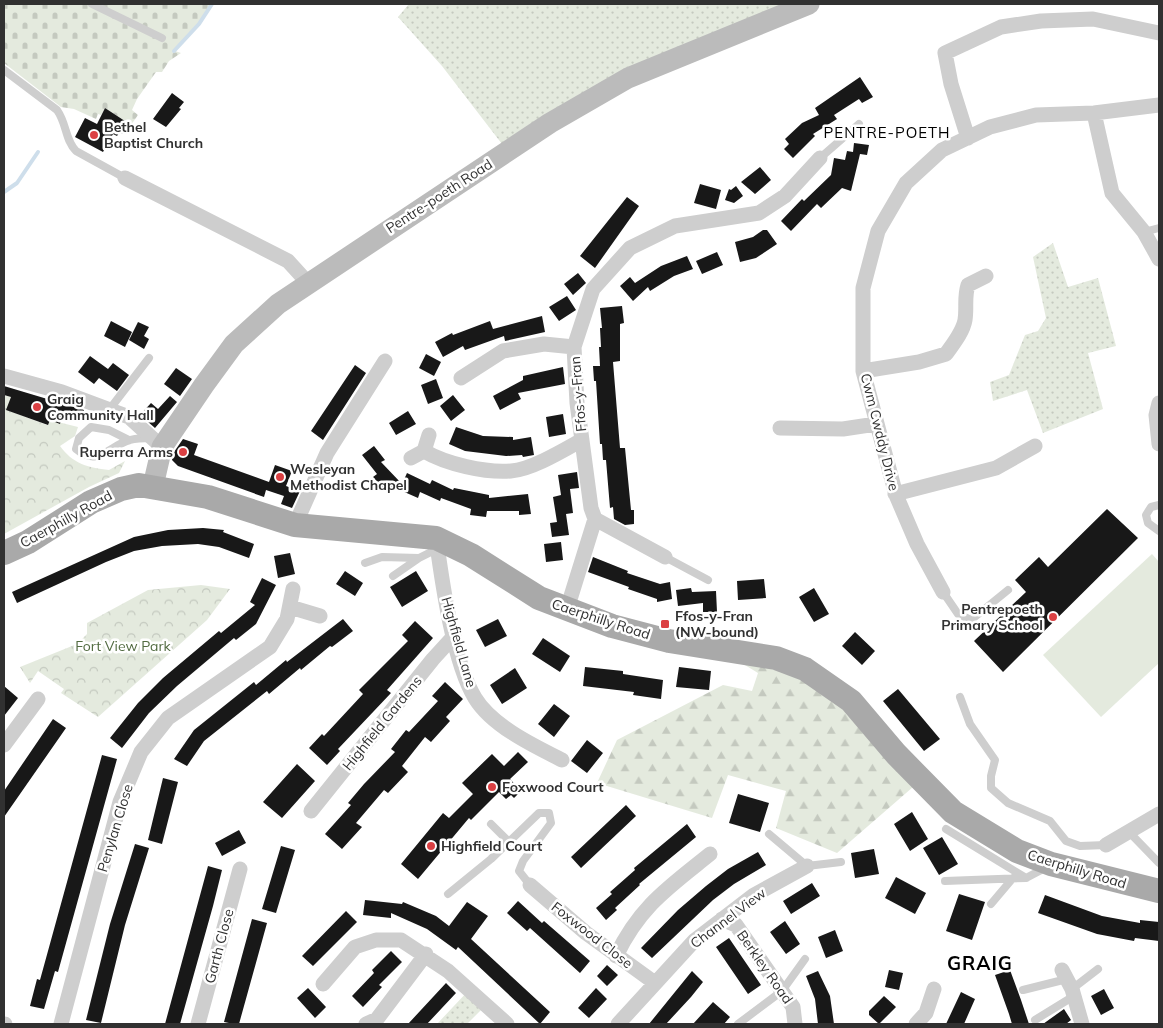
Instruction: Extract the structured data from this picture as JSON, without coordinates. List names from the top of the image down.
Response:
{
  "streets": {
    "main road": ["Caerphilly Road"],
    "street": [
      "Pentre-poeth Road",
      "Ffos-y-Fran",
      "Cwm Cwddy Drive",
      "Highfield Lane",
      "Highfield Gardens",
      "Penylan Close",
      "Channel View",
      "Foxwood Close",
      "Garth Close",
      "Berkley Road"
    ]
  },
  "crossings": [
    ["Pentre-poeth Road", "Caerphilly Road"],
    ["Caerphilly Road", "Highfield Lane"],
    ["Highfield Lane", "Highfield Gardens"],
    ["Channel View", "Foxwood Close"],
    ["Channel View", "Berkley Road"]
  ],
  "districts": ["PENTRE-POETH", "GRAIG"],
  "parks": ["Fort View Park"],
  "places": {
    "other": [
      "Bethel Baptist Church",
      "Graig Community Hall",
      "Ruperra Arms",
      "Wesleyan Methodist Chapel",
      "Pentrepoeth Primary School",
      "Foxwood Court",
      "Highfield Court"
    ],
    "transit": ["Ffos-y-Fran (NW-bound)"]
  }
}
